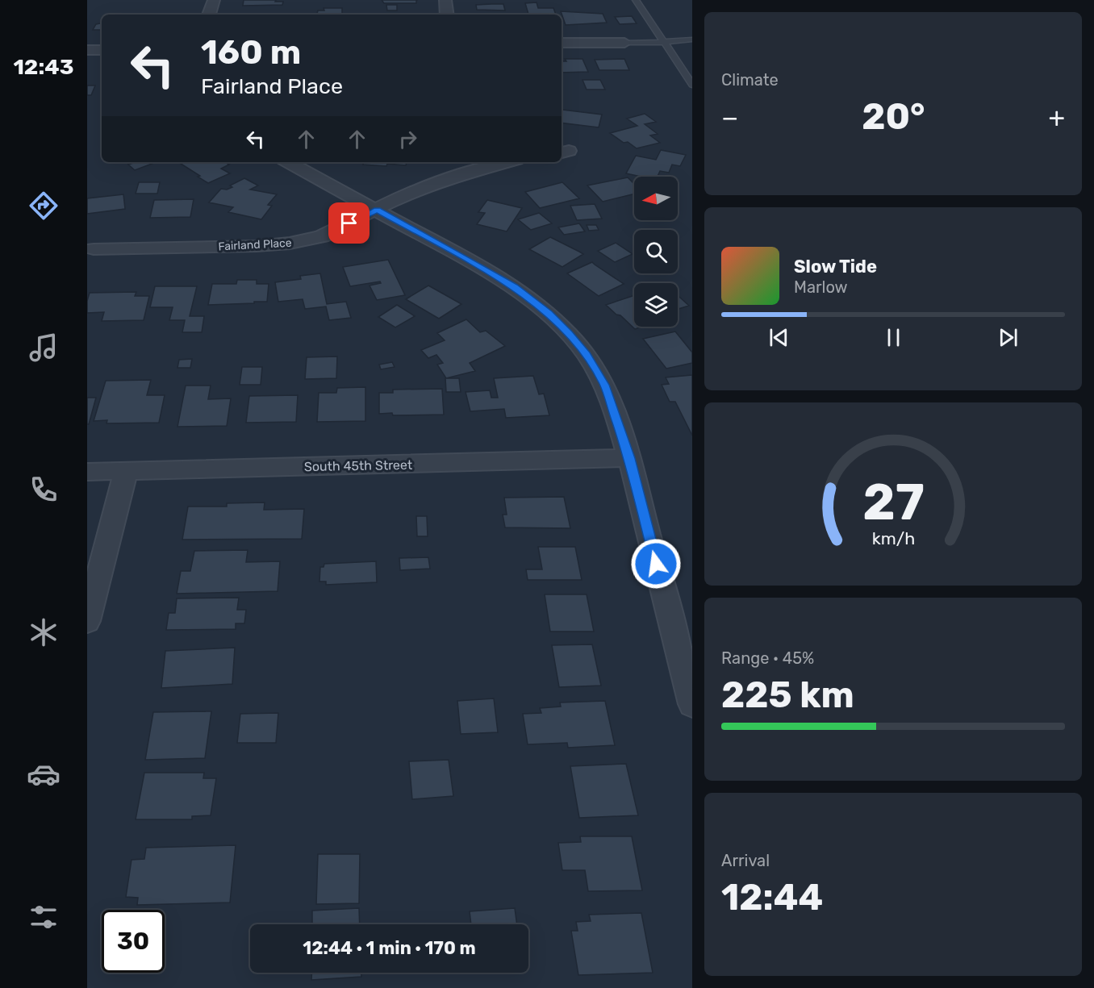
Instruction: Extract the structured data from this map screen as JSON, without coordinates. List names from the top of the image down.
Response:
{
  "streets": {
    "street": ["Fairland Place", "South 45th Street"]
  },
  "north": "left",
  "page": {
    "tabs": "12:43",
    "tile": [
      "Climate",
      ["Range · 45%", "225 km"],
      ["Arrival", "12:44"]
    ],
    "turn": ["160 m", "Fairland Place"],
    "heat": ["−", "20°", "+"],
    "song": ["Slow Tide", "Marlow"],
    "limit": "30",
    "trip": "12:44 · 1 min · 170 m",
    "gauge": ["27", "km/h"]
  }
}
